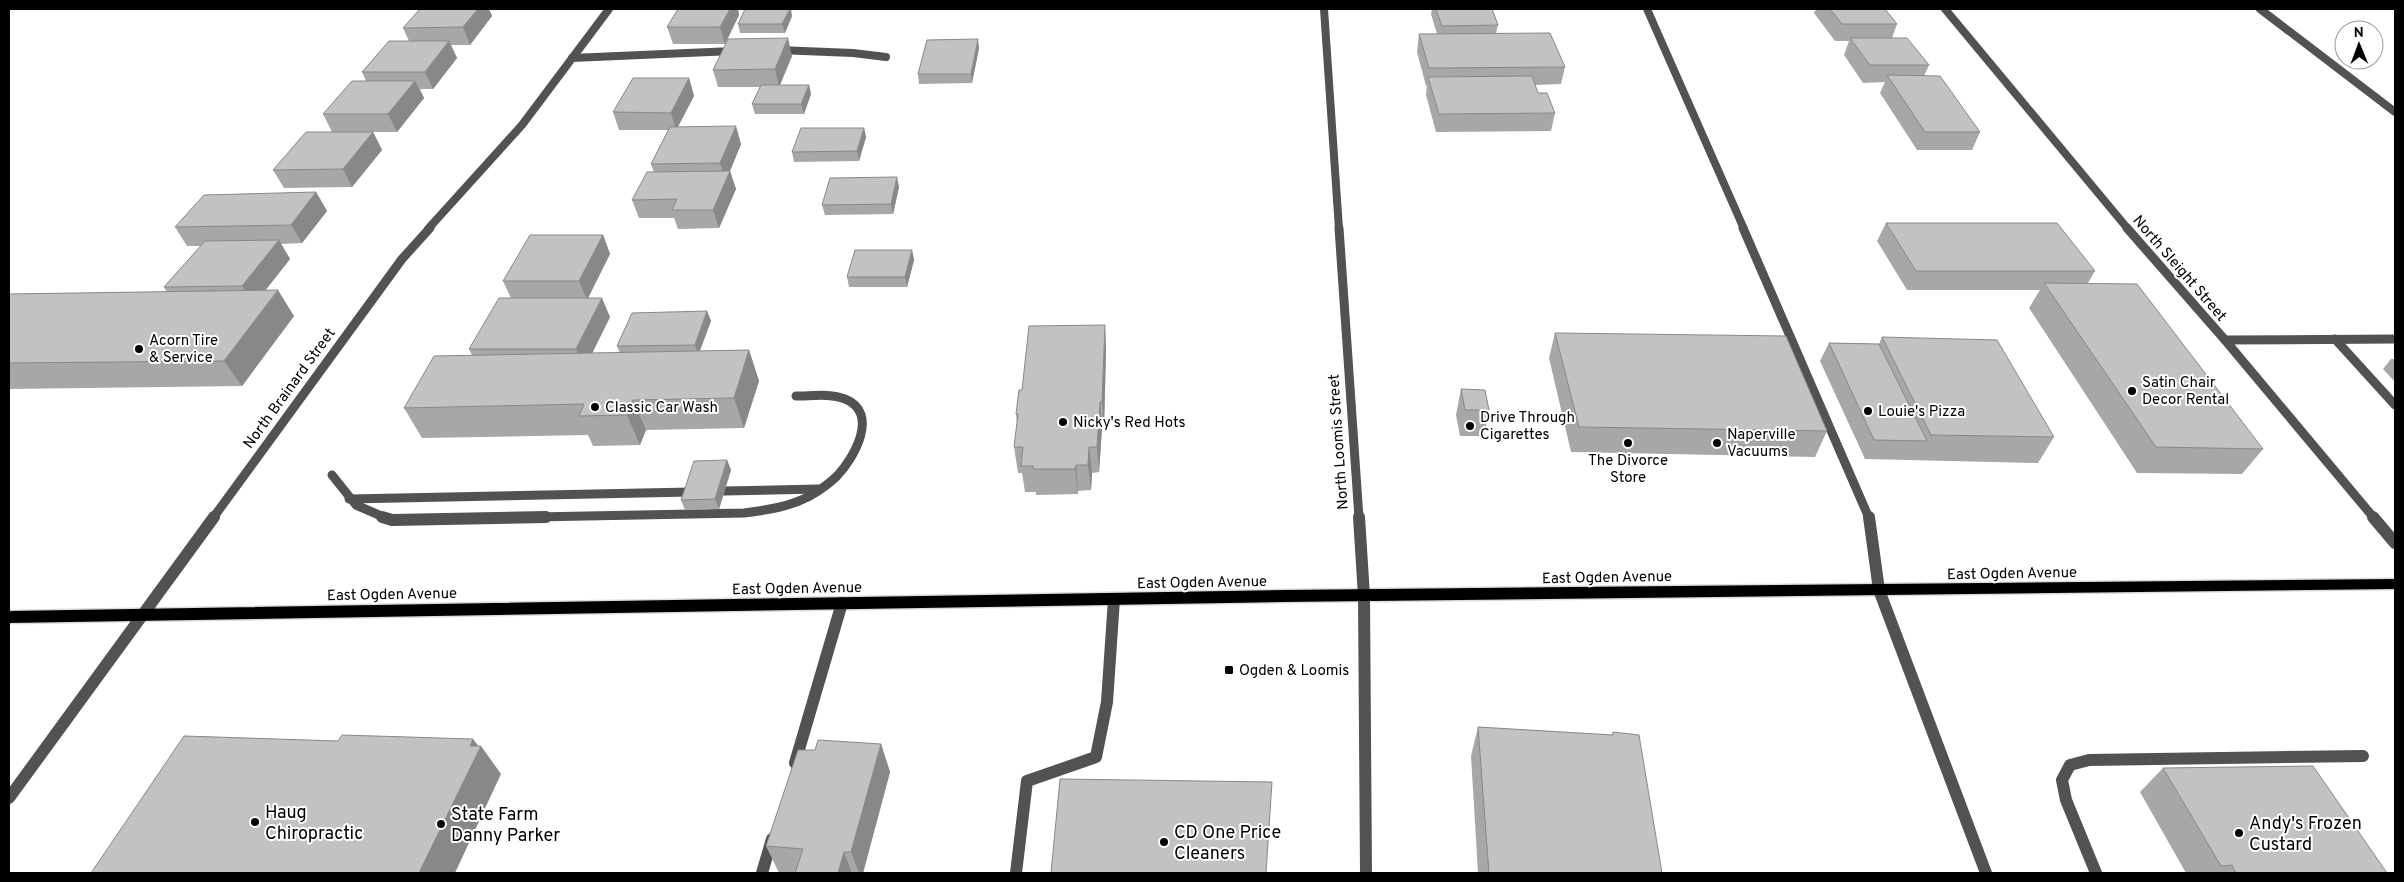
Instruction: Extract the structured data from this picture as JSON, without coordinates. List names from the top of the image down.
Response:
{
  "streets": {
    "main road": ["East Ogden Avenue"],
    "street": ["North Sleight Street", "North Brainard Street", "North Loomis Street"]
  },
  "crossings": [
    ["North Brainard Street", "East Ogden Avenue"],
    ["North Loomis Street", "East Ogden Avenue"]
  ],
  "places": {
    "other": [
      "Acorn Tire & Service",
      "Satin Chair Decor Rental",
      "Classic Car Wash",
      "Louie's Pizza",
      "Nicky's Red Hots",
      "Drive Through Cigarettes",
      "The Divorce Store",
      "Naperville Vacuums",
      "Haug Chiropractic",
      "State Farm Danny Parker",
      "Andy's Frozen Custard",
      "CD One Price Cleaners"
    ],
    "transit": ["Ogden & Loomis"]
  },
  "north": "top"
}
